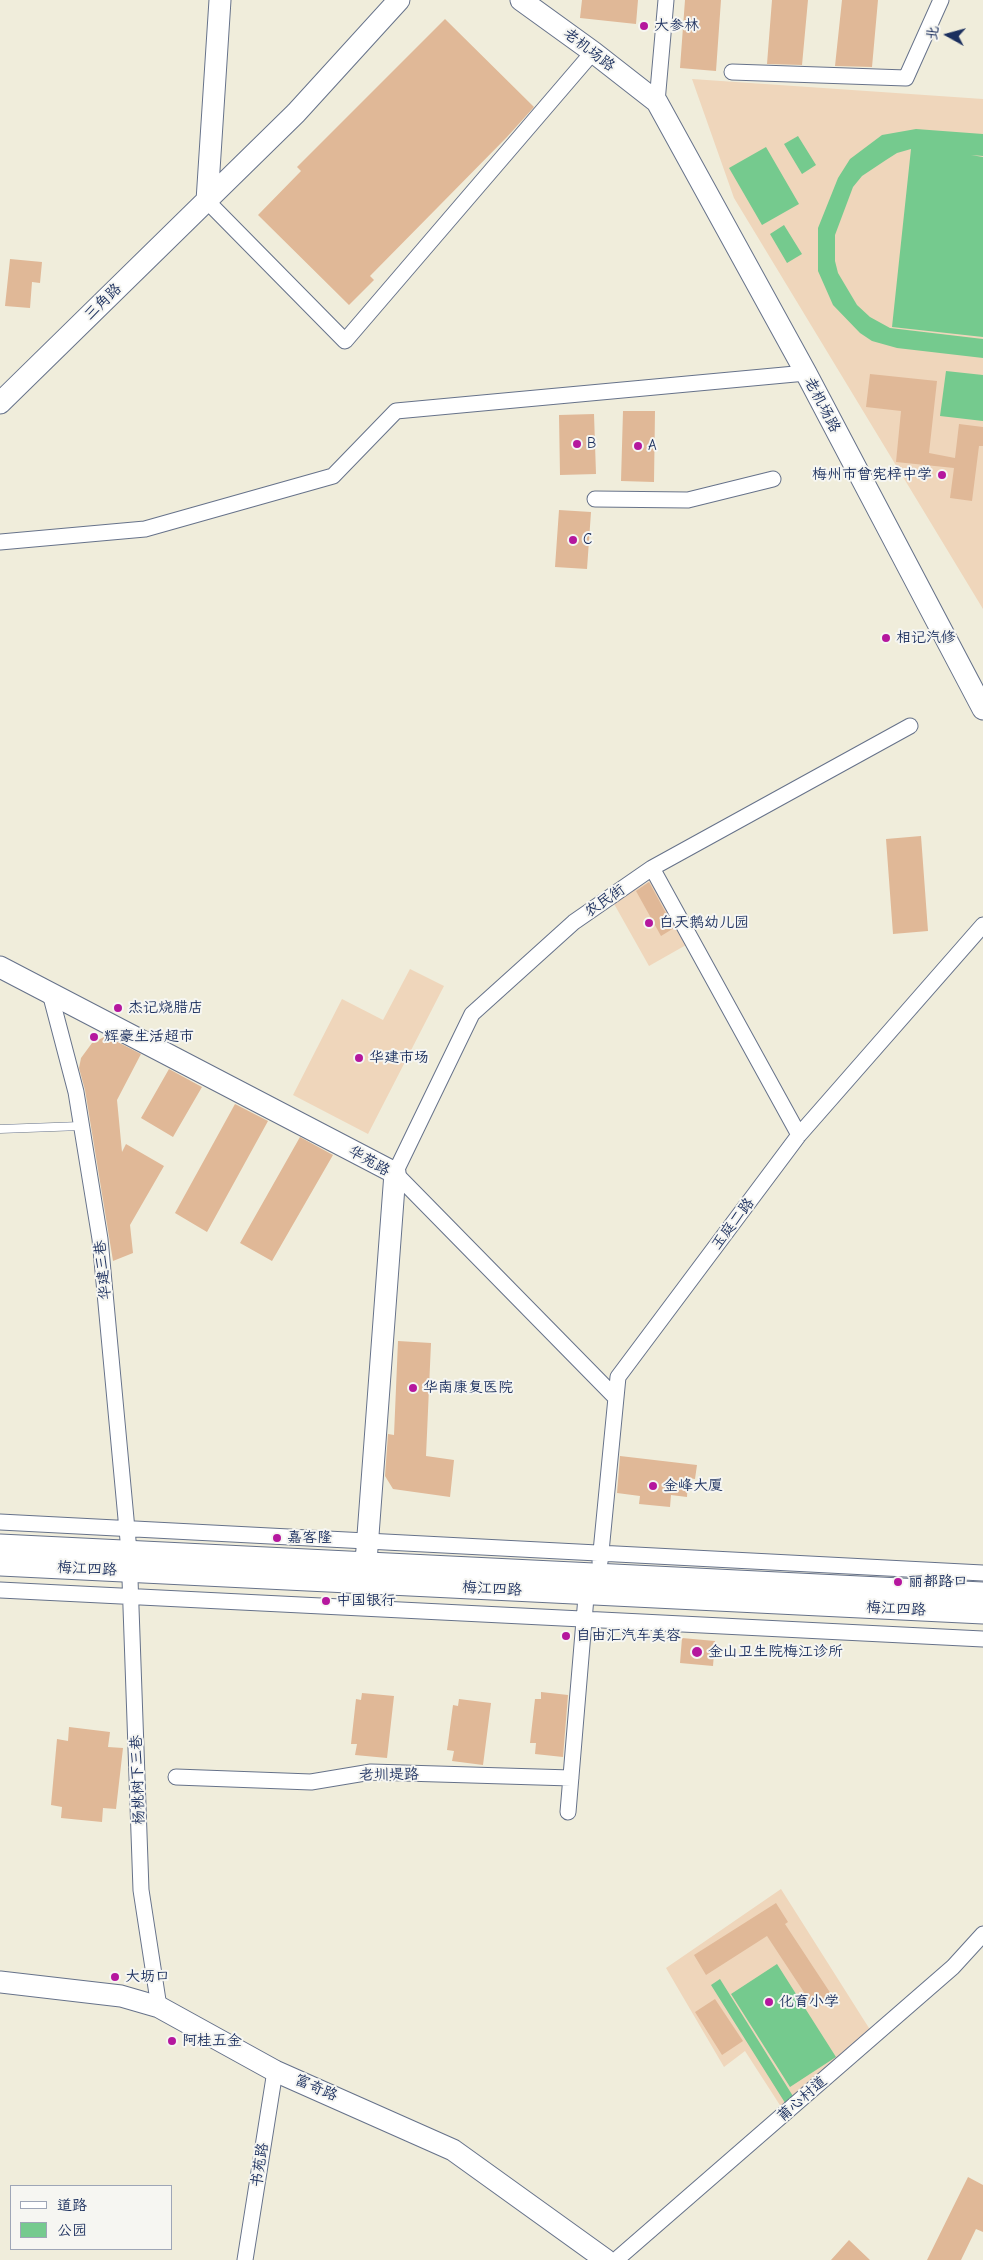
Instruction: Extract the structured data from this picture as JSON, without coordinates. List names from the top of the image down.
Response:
{
  "streets": {
    "street": [
      "老机场路",
      "三角路",
      "农民街",
      "华苑路",
      "玉庭二路",
      "华建三巷",
      "梅江四路",
      "老圳堤路",
      "杨桃树下三巷",
      "富奇路",
      "莆心村道",
      "书苑路"
    ]
  },
  "crossings": [
    ["农民街", "华苑路"],
    ["华苑路", "华建三巷"],
    ["华苑路", "梅江四路"],
    ["玉庭二路", "梅江四路"],
    ["玉庭二路", "老圳堤路"],
    ["华建三巷", "梅江四路"],
    ["华建三巷", "杨桃树下三巷"],
    ["梅江四路", "杨桃树下三巷"],
    ["杨桃树下三巷", "富奇路"],
    ["富奇路", "书苑路"]
  ],
  "places": [
    "大参林",
    "B",
    "A",
    "梅州市曾宪梓中学",
    "C",
    "相记汽修",
    "白天鹅幼儿园",
    "杰记烧腊店",
    "辉豪生活超市",
    "华建市场",
    "华南康复医院",
    "金峰大厦",
    "嘉客隆",
    "丽都路口",
    "中国银行",
    "自由汇汽车美容",
    "金山卫生院梅江诊所",
    "大坜口",
    "化育小学",
    "阿桂五金"
  ],
  "legend": ["道路", "公园"],
  "north": "left"
}
